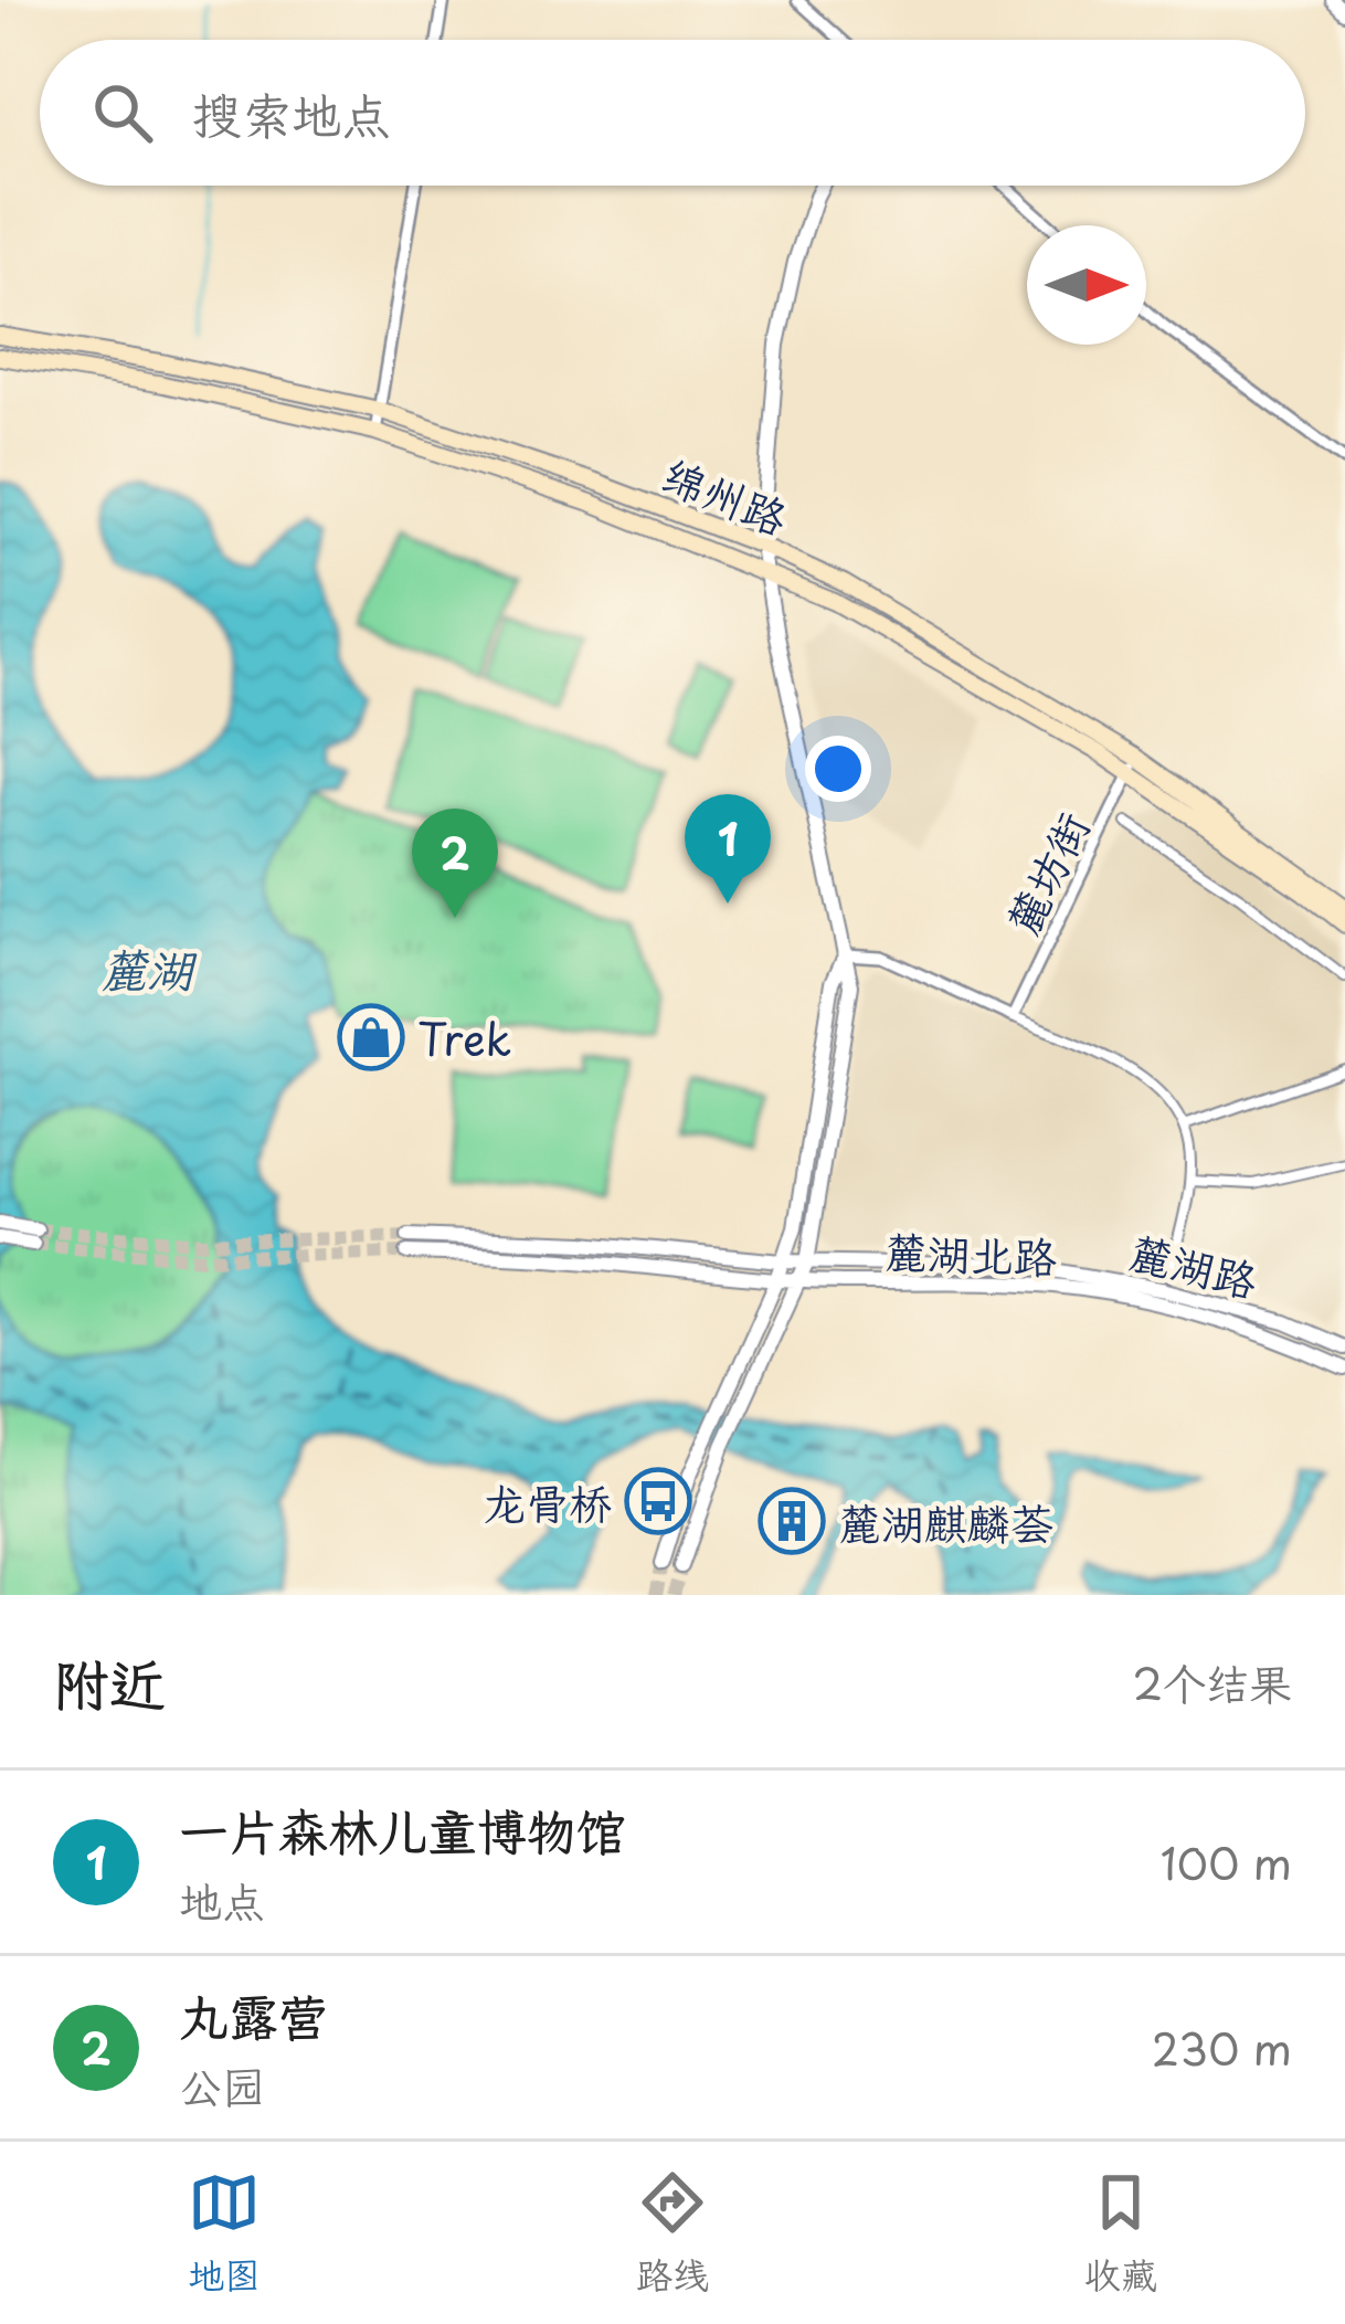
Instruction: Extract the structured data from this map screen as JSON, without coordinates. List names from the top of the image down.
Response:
{
  "streets": {
    "main road": ["绵州路"],
    "street": ["麓坊街", "麓湖北路", "麓湖路"]
  },
  "crossings": [
    ["绵州路", "麓坊街"],
    ["麓湖北路", "麓湖路"]
  ],
  "water": ["麓湖"],
  "places": {
    "shop": ["Trek"],
    "bus stop": ["龙骨桥"],
    "building": ["麓湖麒麟荟"]
  },
  "north": "right",
  "page": {
    "search": "搜索地点",
    "pins": ["1", "2"],
    "heading": ["附近", "2个结果"],
    "list": [
      {
        "mark": "1",
        "name": "一片森林儿童博物馆",
        "note": "地点",
        "value": "100 m"
      },
      {
        "mark": "2",
        "name": "丸露营",
        "note": "公园",
        "value": "230 m"
      }
    ],
    "nav": ["地图", "路线", "收藏"]
  }
}
